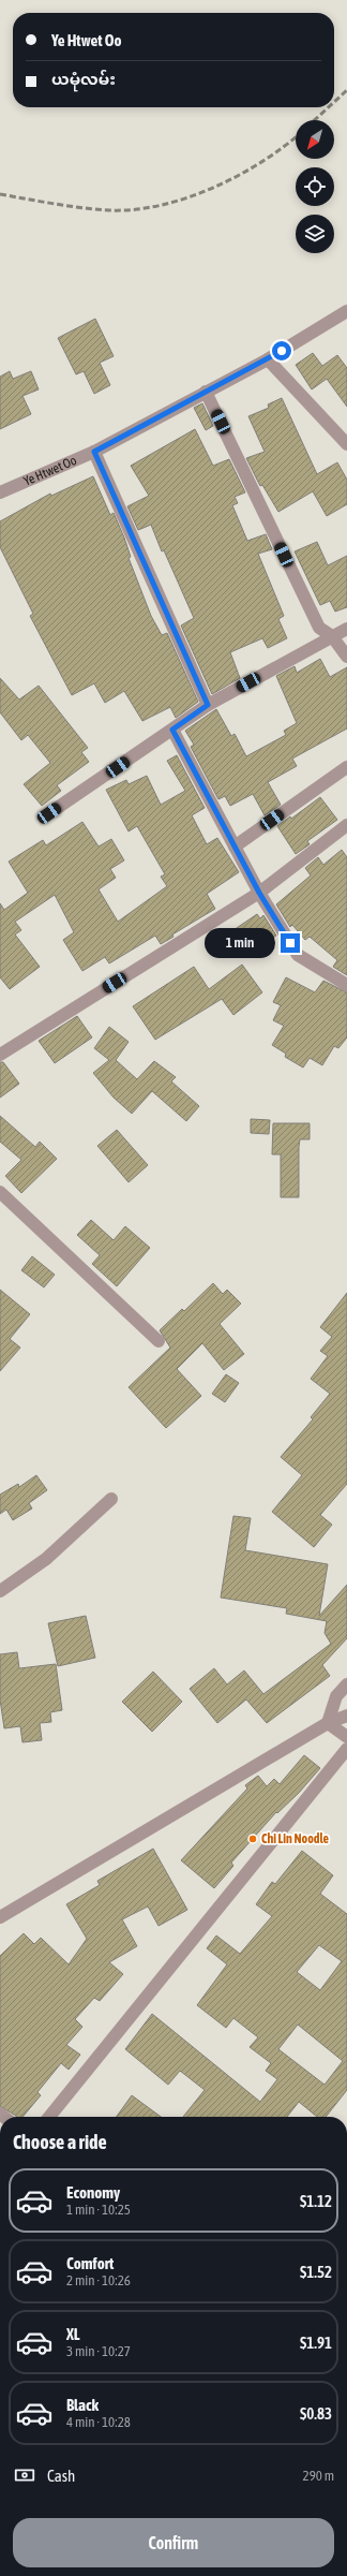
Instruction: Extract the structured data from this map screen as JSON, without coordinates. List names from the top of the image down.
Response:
{
  "streets": {
    "street": ["Ye Htwet Oo"]
  },
  "places": ["Chi Lin Noodle"],
  "north": "bottom left",
  "page": {
    "banner": ["Ye Htwet Oo", "ယမုံလမ်း"],
    "bubble": "1 min",
    "heading": "Choose a ride",
    "list": [
      {
        "name": "Economy",
        "note": "1 min · 10:25",
        "value": "$1.12"
      },
      {
        "name": "Comfort",
        "note": "2 min · 10:26",
        "value": "$1.52"
      },
      {
        "name": "XL",
        "note": "3 min · 10:27",
        "value": "$1.91"
      },
      {
        "name": "Black",
        "note": "4 min · 10:28",
        "value": "$0.83"
      }
    ],
    "pay": ["Cash", "290 m"],
    "buttons": "Confirm"
  }
}
